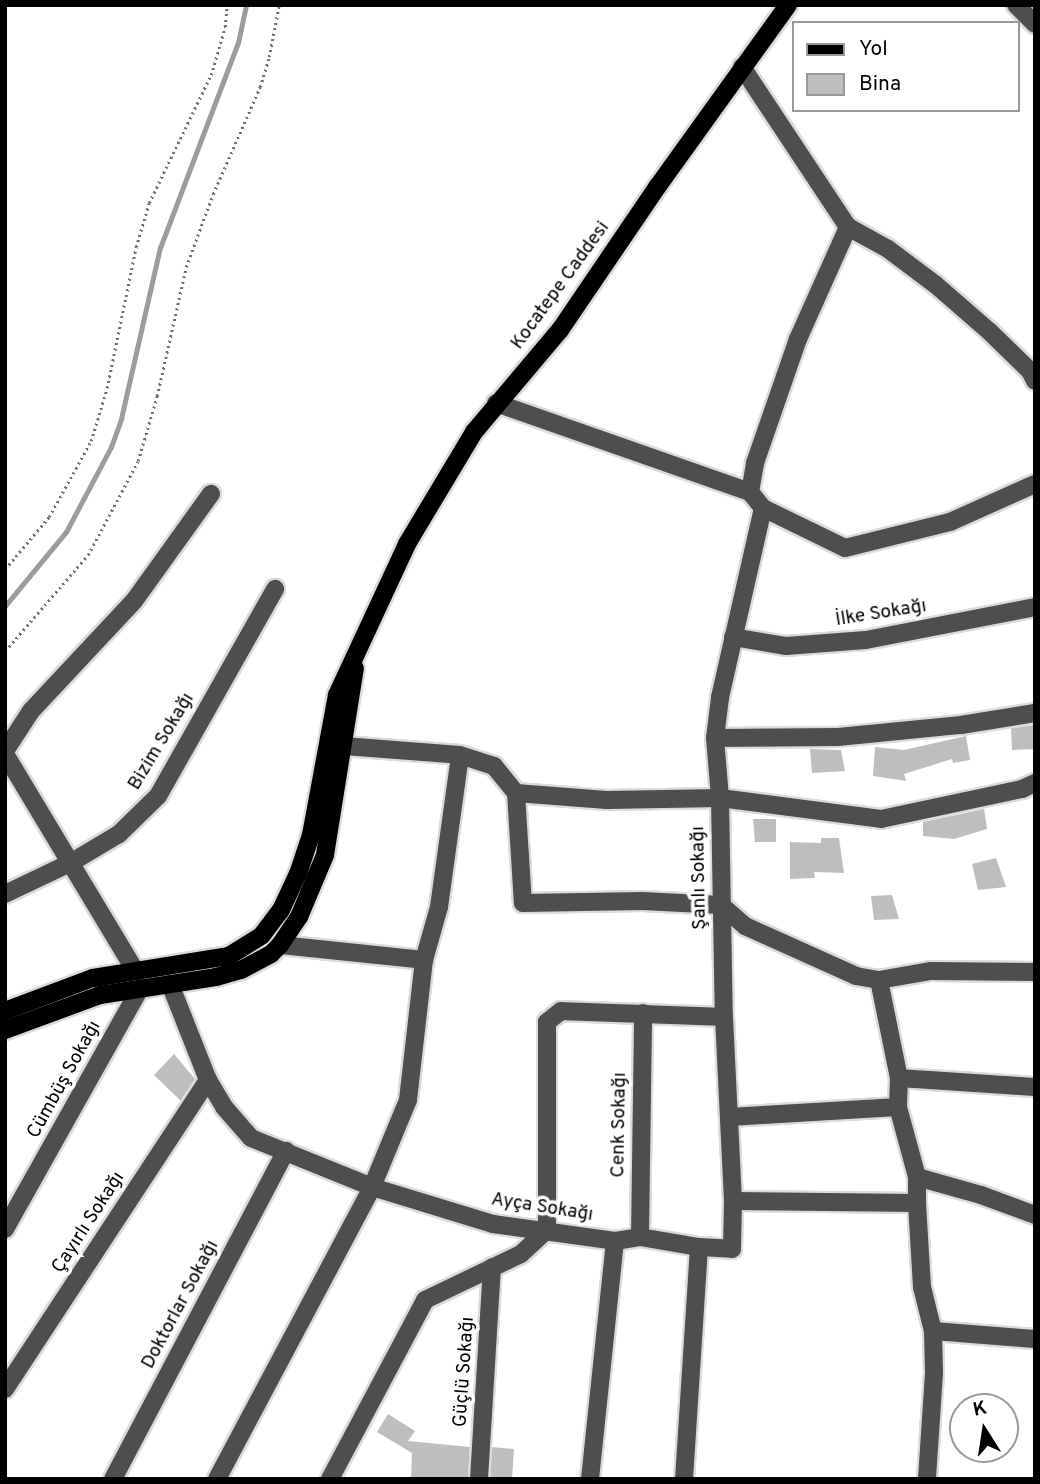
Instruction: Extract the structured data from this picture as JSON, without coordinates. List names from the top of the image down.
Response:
{
  "streets": {
    "main road": ["Kocatepe Caddesi"],
    "street": [
      "İlke Sokağı",
      "Bizim Sokağı",
      "Şanlı Sokağı",
      "Cümbüş Sokağı",
      "Cenk Sokağı",
      "Ayça Sokağı",
      "Çayırlı Sokağı",
      "Doktorlar Sokağı",
      "Güçlü Sokağı"
    ]
  },
  "crossings": [
    ["Kocatepe Caddesi", "Cümbüş Sokağı"],
    ["Kocatepe Caddesi", "Ayça Sokağı"],
    ["İlke Sokağı", "Şanlı Sokağı"],
    ["Şanlı Sokağı", "Ayça Sokağı"],
    ["Cenk Sokağı", "Ayça Sokağı"],
    ["Ayça Sokağı", "Çayırlı Sokağı"],
    ["Ayça Sokağı", "Doktorlar Sokağı"]
  ],
  "legend": ["Yol", "Bina"],
  "north": "top"
}
